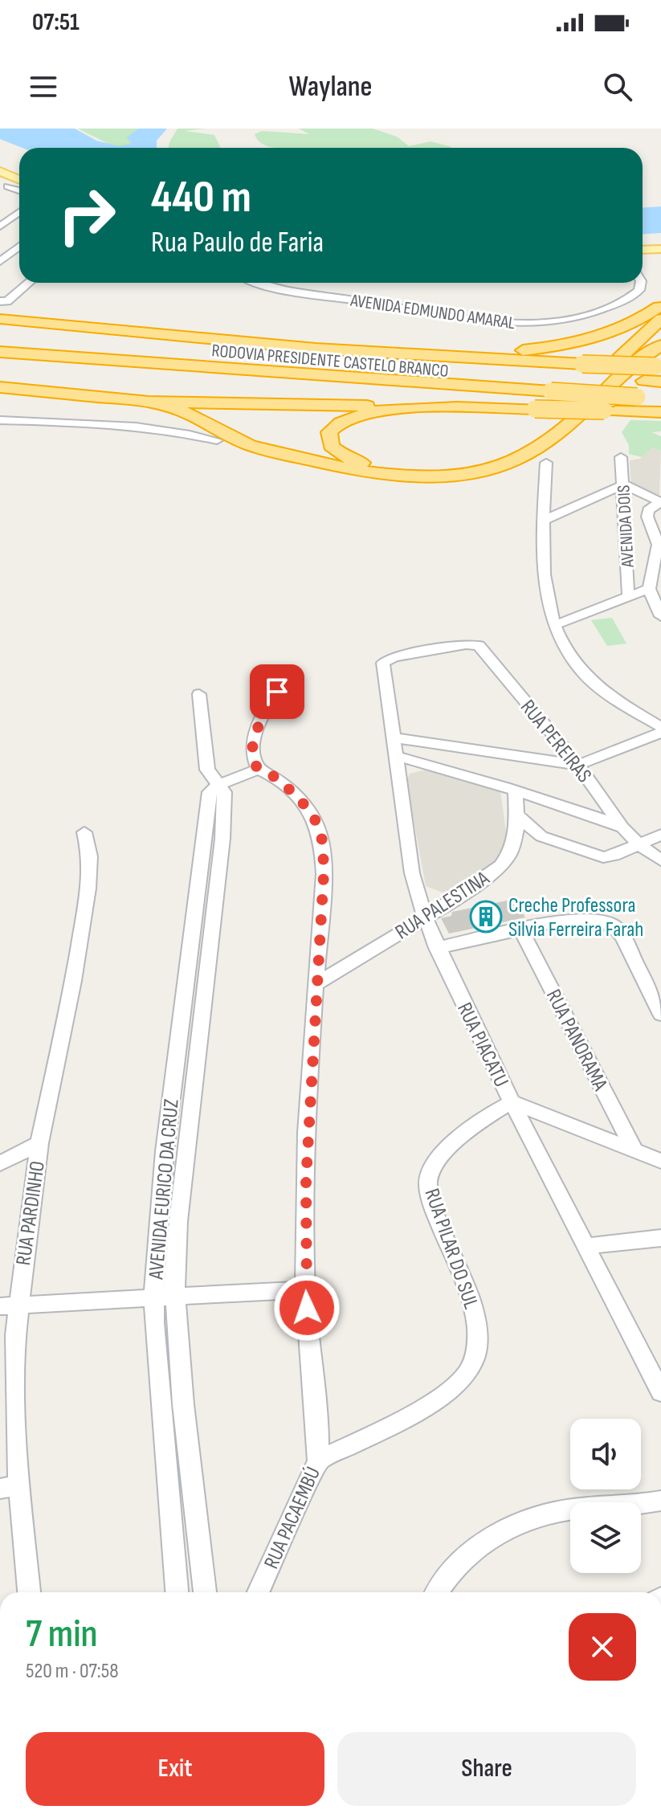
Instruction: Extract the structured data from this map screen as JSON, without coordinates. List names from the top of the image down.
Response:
{
  "streets": {
    "highway": ["RODOVIA PRESIDENTE CASTELO BRANCO"],
    "street": [
      "AVENIDA EDMUNDO AMARAL",
      "AVENIDA DOIS",
      "RUA PEREIRAS",
      "RUA PALESTINA",
      "RUA PANORAMA",
      "RUA PIACATU",
      "AVENIDA EURICO DA CRUZ",
      "RUA PARDINHO",
      "RUA PILAR DO SUL",
      "RUA PACAEMBÚ"
    ]
  },
  "crossings": [
    ["RUA PEREIRAS", "RUA PIACATU"],
    ["RUA PALESTINA", "RUA PIACATU"],
    ["RUA PALESTINA", "RUA PACAEMBÚ"],
    ["RUA PIACATU", "RUA PILAR DO SUL"],
    ["RUA PILAR DO SUL", "RUA PACAEMBÚ"]
  ],
  "places": {
    "building": ["Creche Professora Silvia Ferreira Farah"]
  },
  "page": {
    "status": "07:51",
    "header": "Waylane",
    "turn": ["440 m", "Rua Paulo de Faria"],
    "heading": ["7 min", "520 m · 07:58"],
    "buttons": ["Exit", "Share"]
  }
}
